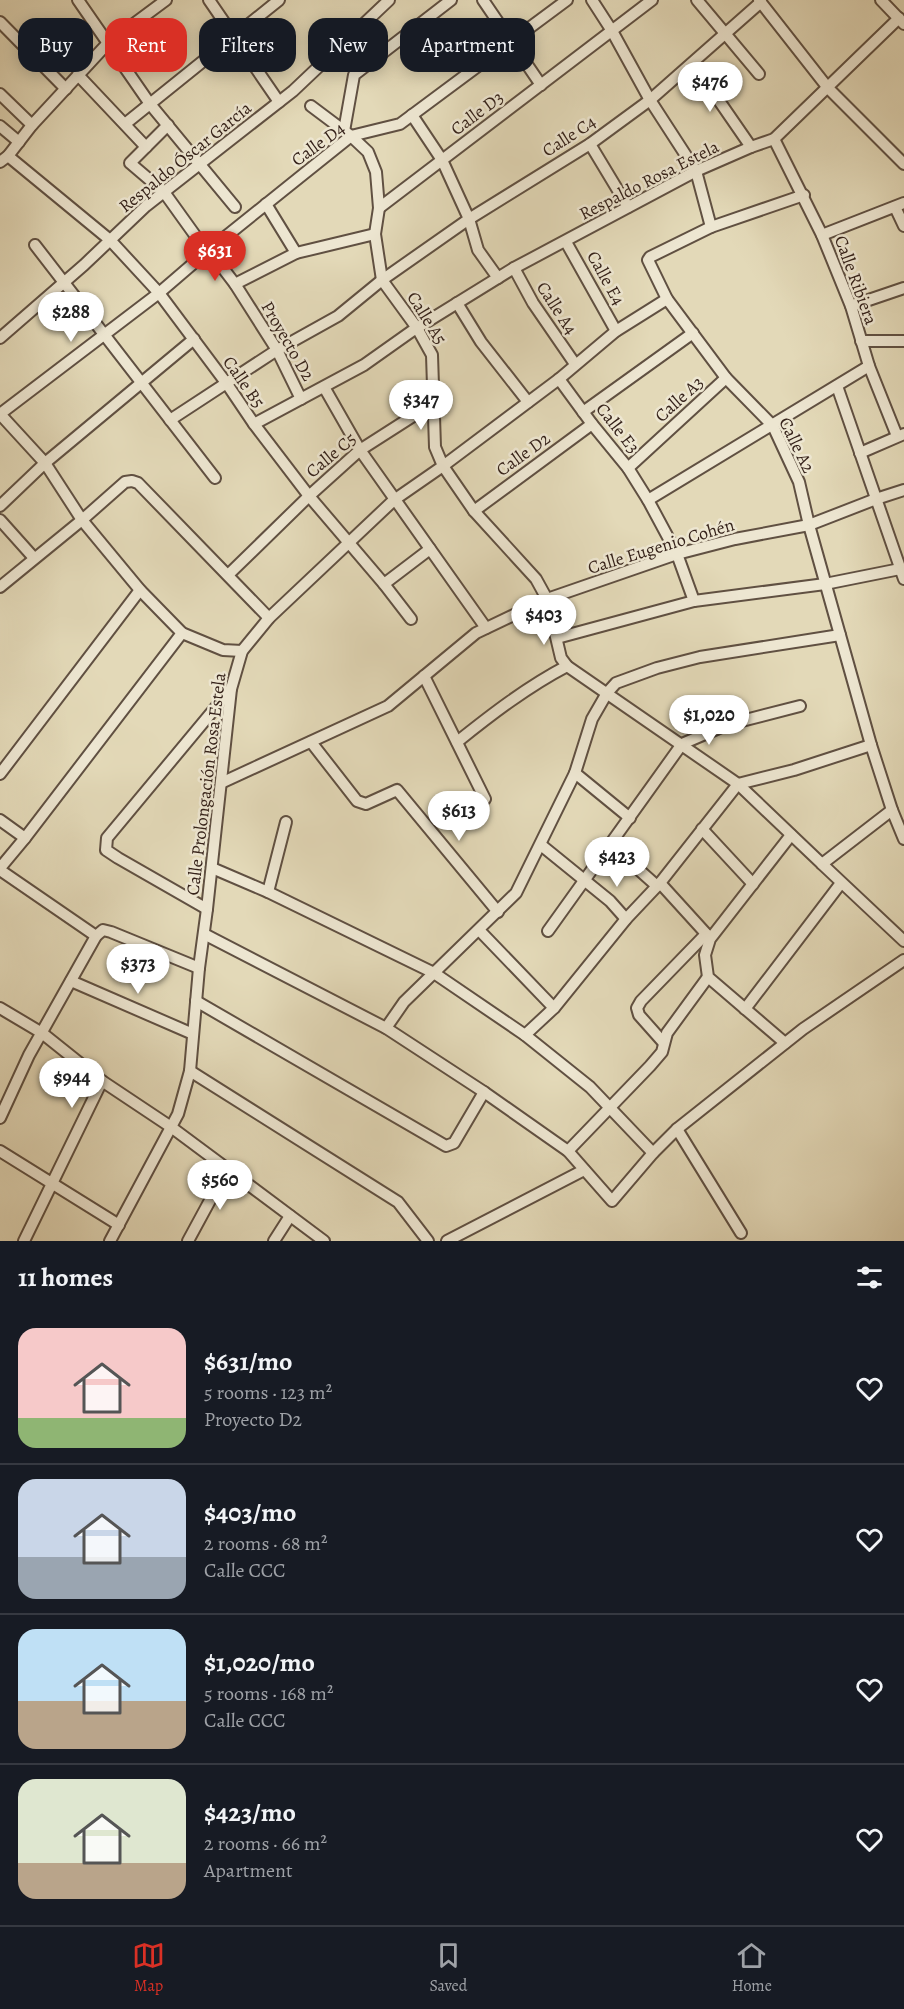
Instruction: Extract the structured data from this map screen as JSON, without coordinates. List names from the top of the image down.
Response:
{
  "streets": {
    "street": [
      "Calle D3",
      "Calle C4",
      "Calle D4",
      "Respaldo Óscar García",
      "Respaldo Rosa Estela",
      "Calle E4",
      "Calle Ribiera",
      "Calle A4",
      "Calle A5",
      "Proyecto D2",
      "Calle B5",
      "Calle A3",
      "Calle E3",
      "Calle A2",
      "Calle D2",
      "Calle C5",
      "Calle Eugenio Cohén",
      "Calle Prolongación Rosa Estela"
    ]
  },
  "crossings": [
    ["Calle D3", "Calle A5"],
    ["Calle C4", "Calle A5"],
    ["Calle C4", "Proyecto D2"],
    ["Calle D4", "Calle A5"],
    ["Calle D4", "Proyecto D2"],
    ["Calle D4", "Calle B5"],
    ["Respaldo Óscar García", "Proyecto D2"],
    ["Respaldo Óscar García", "Calle B5"],
    ["Respaldo Rosa Estela", "Calle E4"],
    ["Respaldo Rosa Estela", "Calle Ribiera"],
    ["Respaldo Rosa Estela", "Calle A4"],
    ["Respaldo Rosa Estela", "Calle A5"],
    ["Respaldo Rosa Estela", "Proyecto D2"],
    ["Respaldo Rosa Estela", "Calle B5"],
    ["Calle E4", "Calle Prolongación Rosa Estela"],
    ["Calle Ribiera", "Calle A2"],
    ["Calle A4", "Calle Prolongación Rosa Estela"],
    ["Calle A5", "Calle D2"],
    ["Calle A5", "Calle C5"],
    ["Calle A5", "Calle Eugenio Cohén"],
    ["Calle A5", "Calle Prolongación Rosa Estela"],
    ["Calle B5", "Calle C5"],
    ["Calle B5", "Calle Prolongación Rosa Estela"],
    ["Calle A3", "Calle E3"],
    ["Calle A3", "Calle A2"],
    ["Calle E3", "Calle D2"],
    ["Calle E3", "Calle Eugenio Cohén"],
    ["Calle E3", "Calle Prolongación Rosa Estela"],
    ["Calle A2", "Calle Eugenio Cohén"],
    ["Calle A2", "Calle Prolongación Rosa Estela"],
    ["Calle Eugenio Cohén", "Calle Prolongación Rosa Estela"]
  ],
  "page": {
    "chip": [
      "Buy",
      "Rent",
      "Filters",
      "New",
      "Apartment"
    ],
    "price": [
      "$476",
      "$631",
      "$288",
      "$347",
      "$403",
      "$1,020",
      "$613",
      "$423",
      "$373",
      "$944",
      "$560"
    ],
    "heading": "11 homes",
    "list": [
      {
        "name": "$631/mo",
        "note": "5 rooms · 123 m² · Proyecto D2"
      },
      {
        "name": "$403/mo",
        "note": "2 rooms · 68 m² · Calle CCC"
      },
      {
        "name": "$1,020/mo",
        "note": "5 rooms · 168 m² · Calle CCC"
      },
      {
        "name": "$423/mo",
        "note": "2 rooms · 66 m² · Apartment"
      }
    ],
    "tabs": ["Map", "Saved", "Home"]
  }
}
